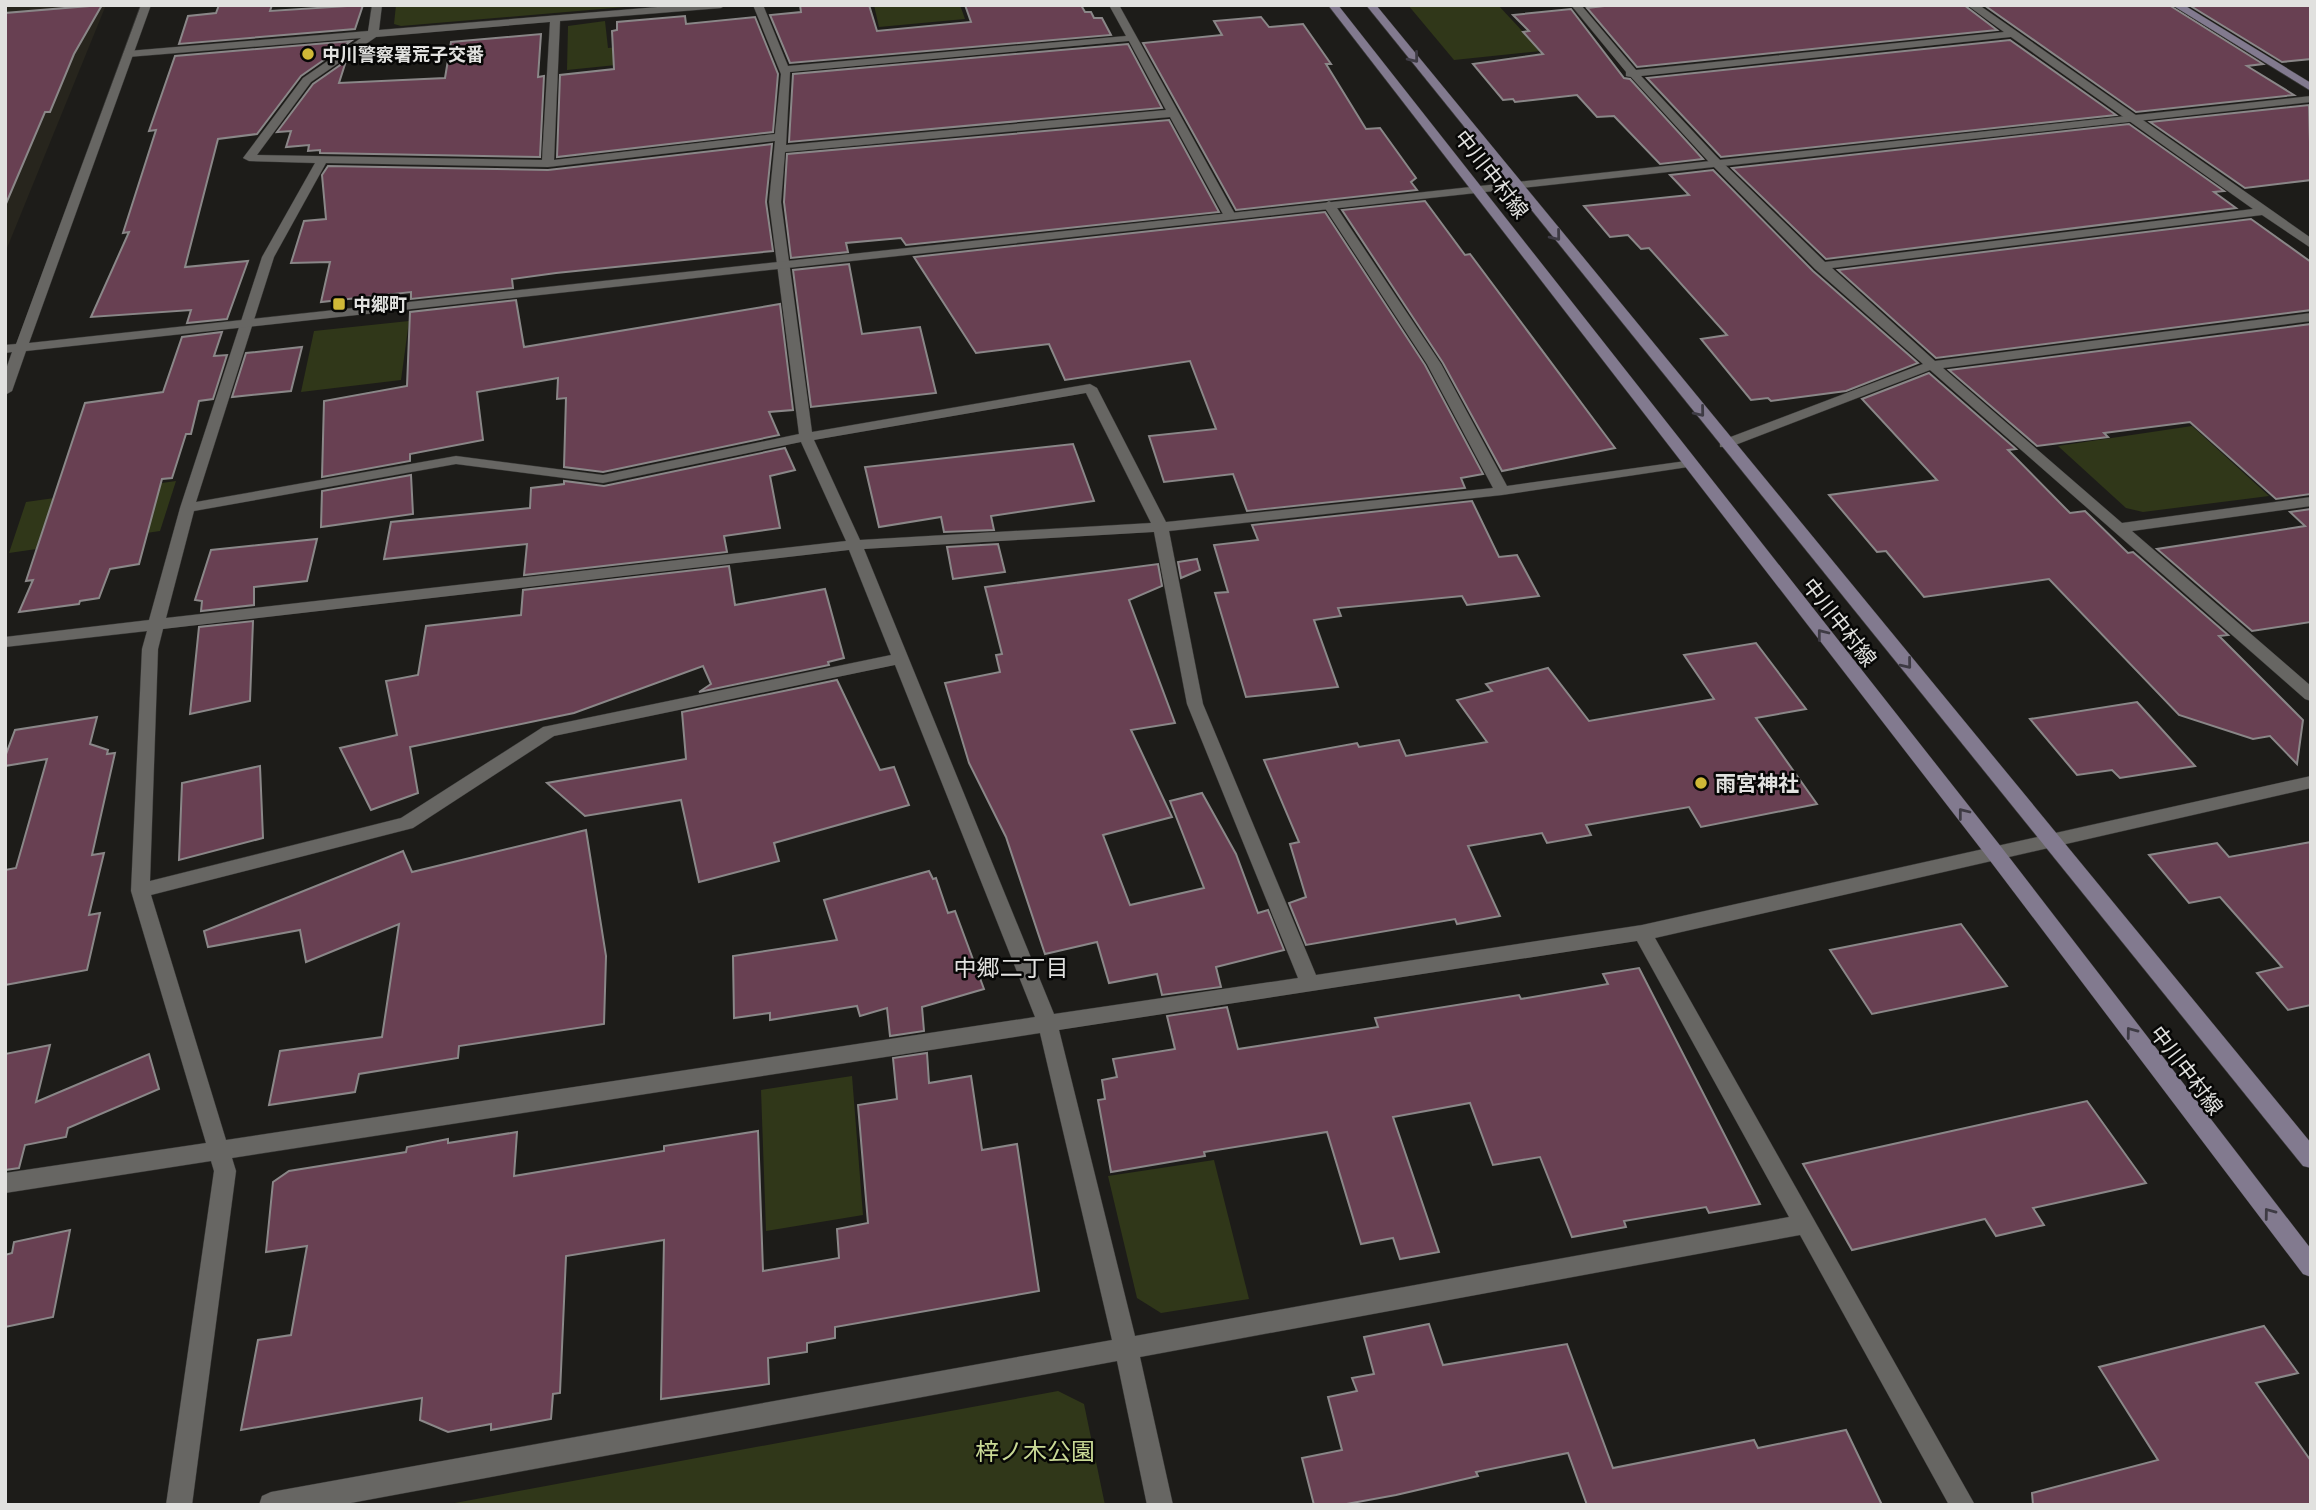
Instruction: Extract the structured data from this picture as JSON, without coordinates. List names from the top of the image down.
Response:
{
  "streets": {
    "main road": ["中川中村線"]
  },
  "districts": ["中郷二丁目"],
  "parks": ["梓ノ木公園"],
  "places": {
    "other": ["中川警察署荒子交番", "雨宮神社"],
    "transit": ["中郷町"]
  }
}
